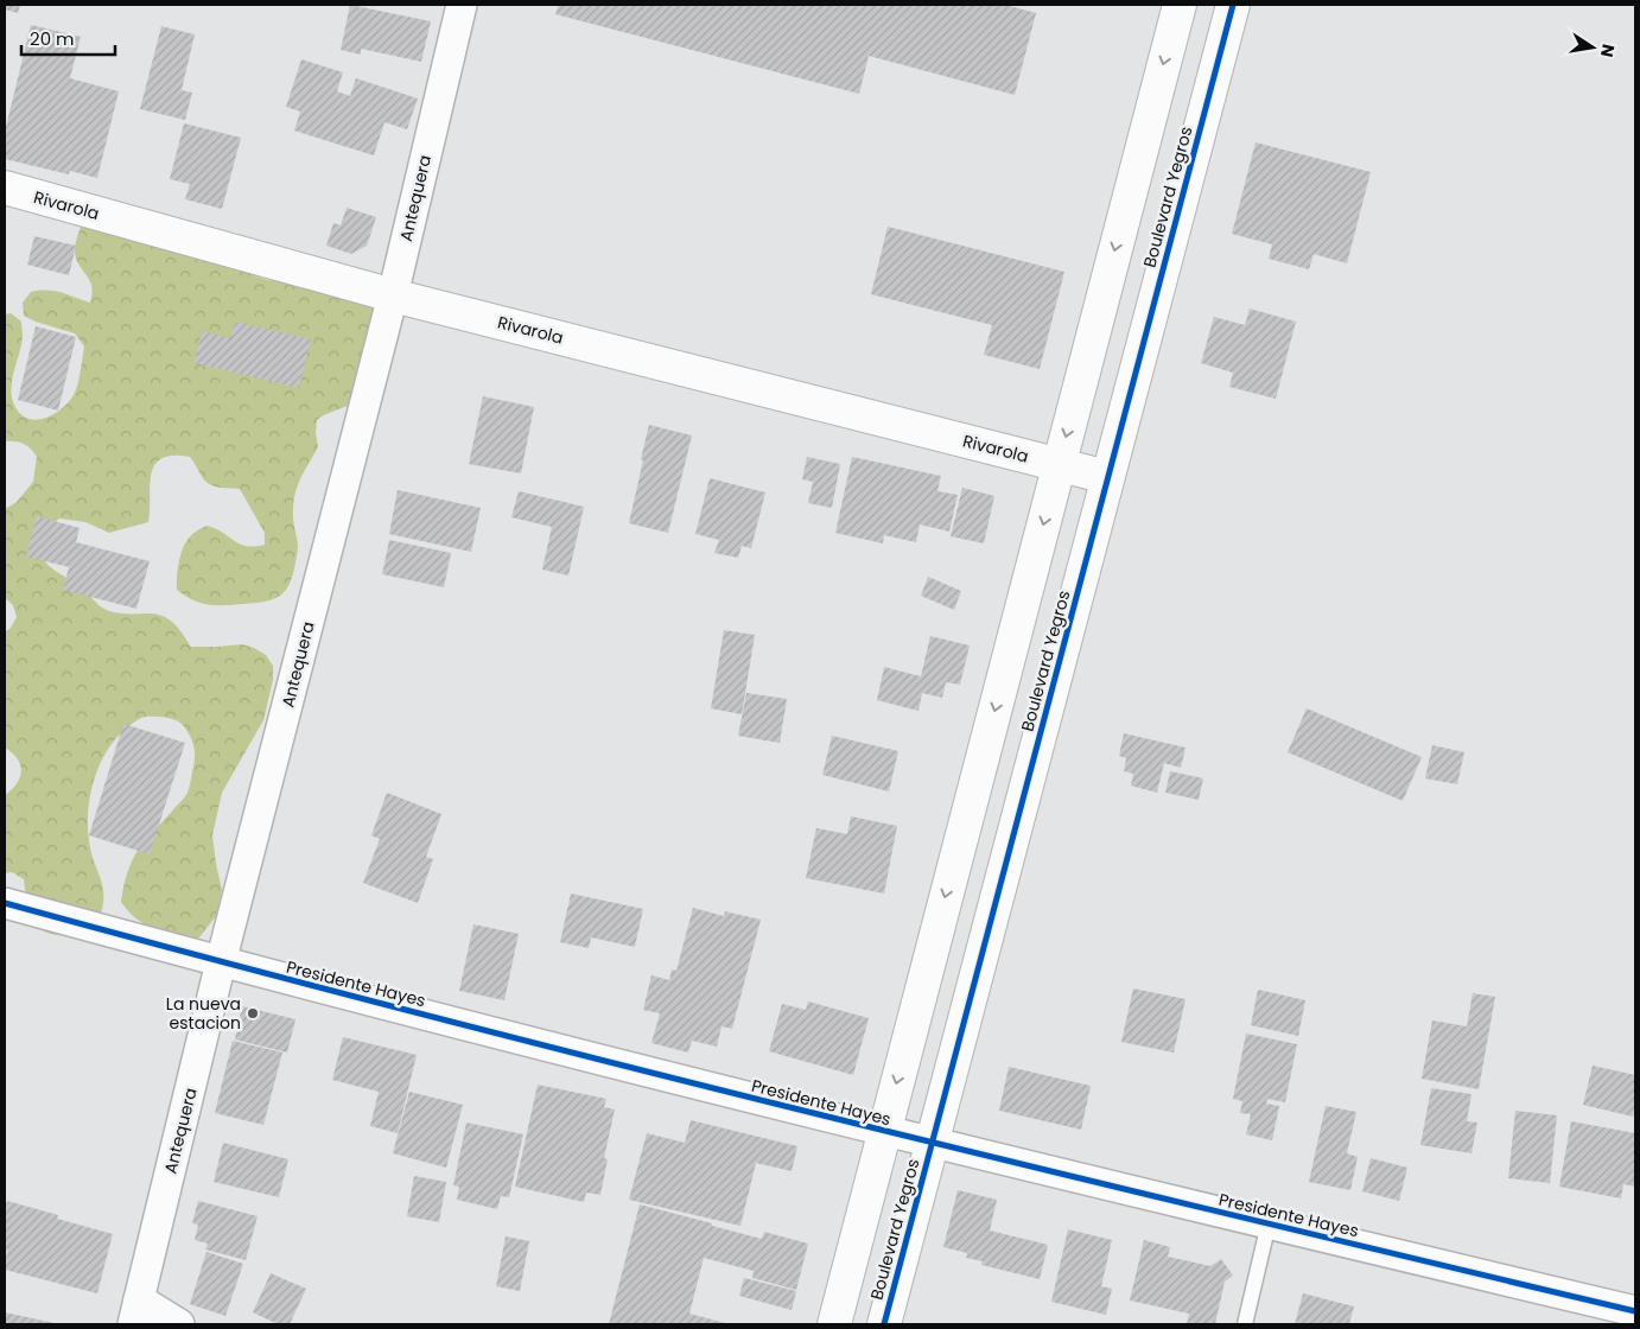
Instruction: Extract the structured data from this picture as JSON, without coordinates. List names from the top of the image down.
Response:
{
  "streets": {
    "street": [
      "Boulevard Yegros",
      "Antequera",
      "Rivarola",
      "Presidente Hayes"
    ]
  },
  "crossings": [
    ["Boulevard Yegros", "Rivarola"],
    ["Boulevard Yegros", "Presidente Hayes"],
    ["Antequera", "Rivarola"],
    ["Antequera", "Presidente Hayes"]
  ],
  "places": ["La nueva estacion"],
  "scale_bar": "20 m",
  "north": "right"
}
